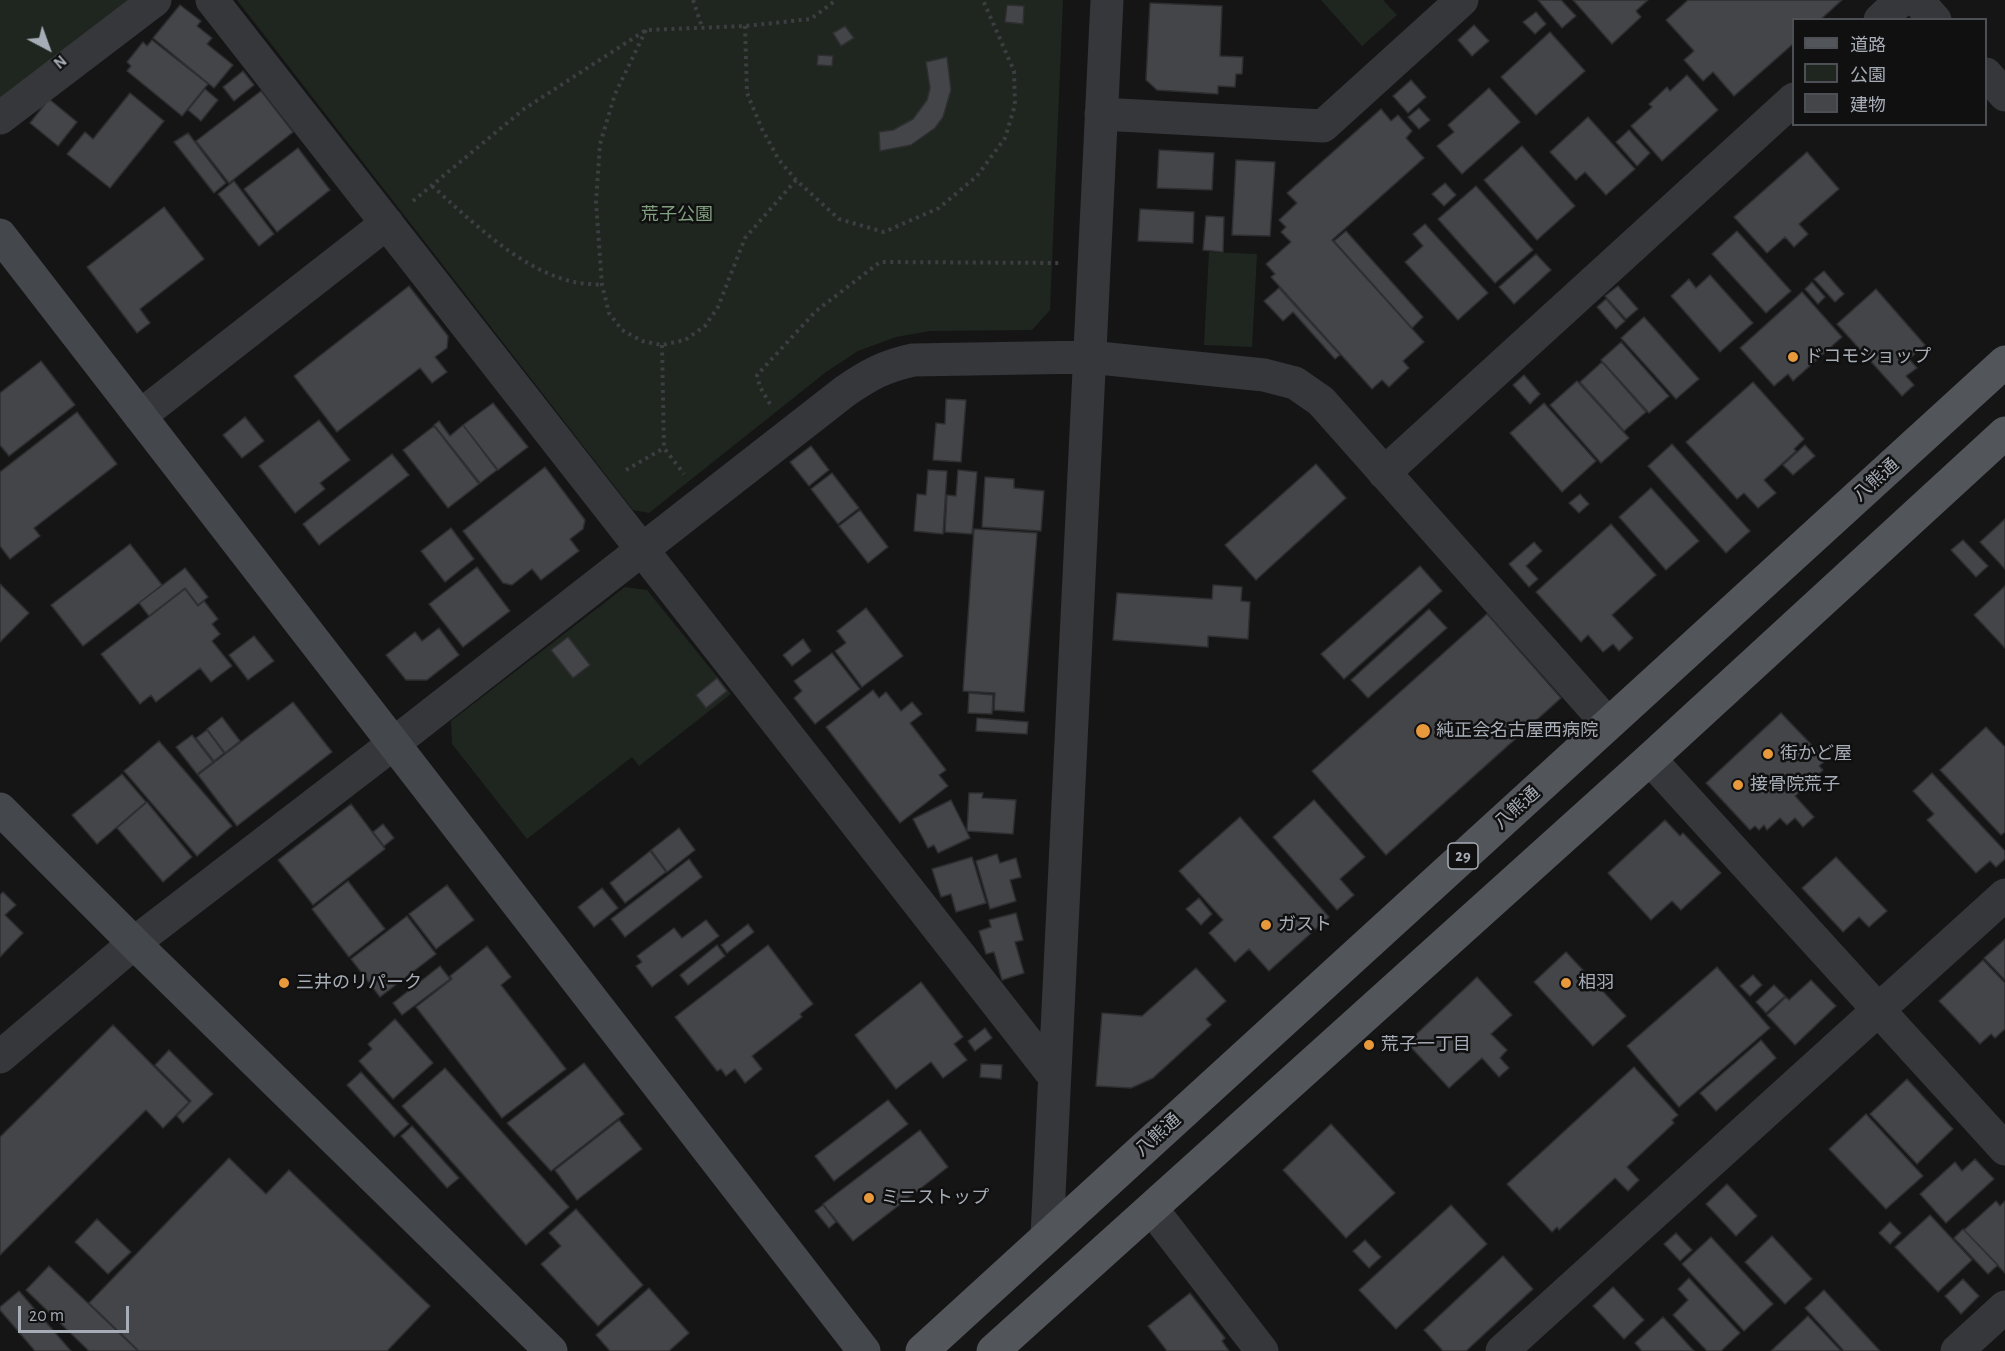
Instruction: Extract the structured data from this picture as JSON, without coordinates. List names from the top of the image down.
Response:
{
  "streets": {
    "main road": ["八熊通", "29"]
  },
  "parks": ["荒子公園"],
  "places": [
    "ドコモショップ",
    "純正会名古屋西病院",
    "街かど屋",
    "接骨院荒子",
    "ガスト",
    "三井のリパーク",
    "相羽",
    "荒子一丁目",
    "ミニストップ"
  ],
  "legend": ["道路", "公園", "建物"],
  "scale_bar": "20 m",
  "north": "bottom right"
}
